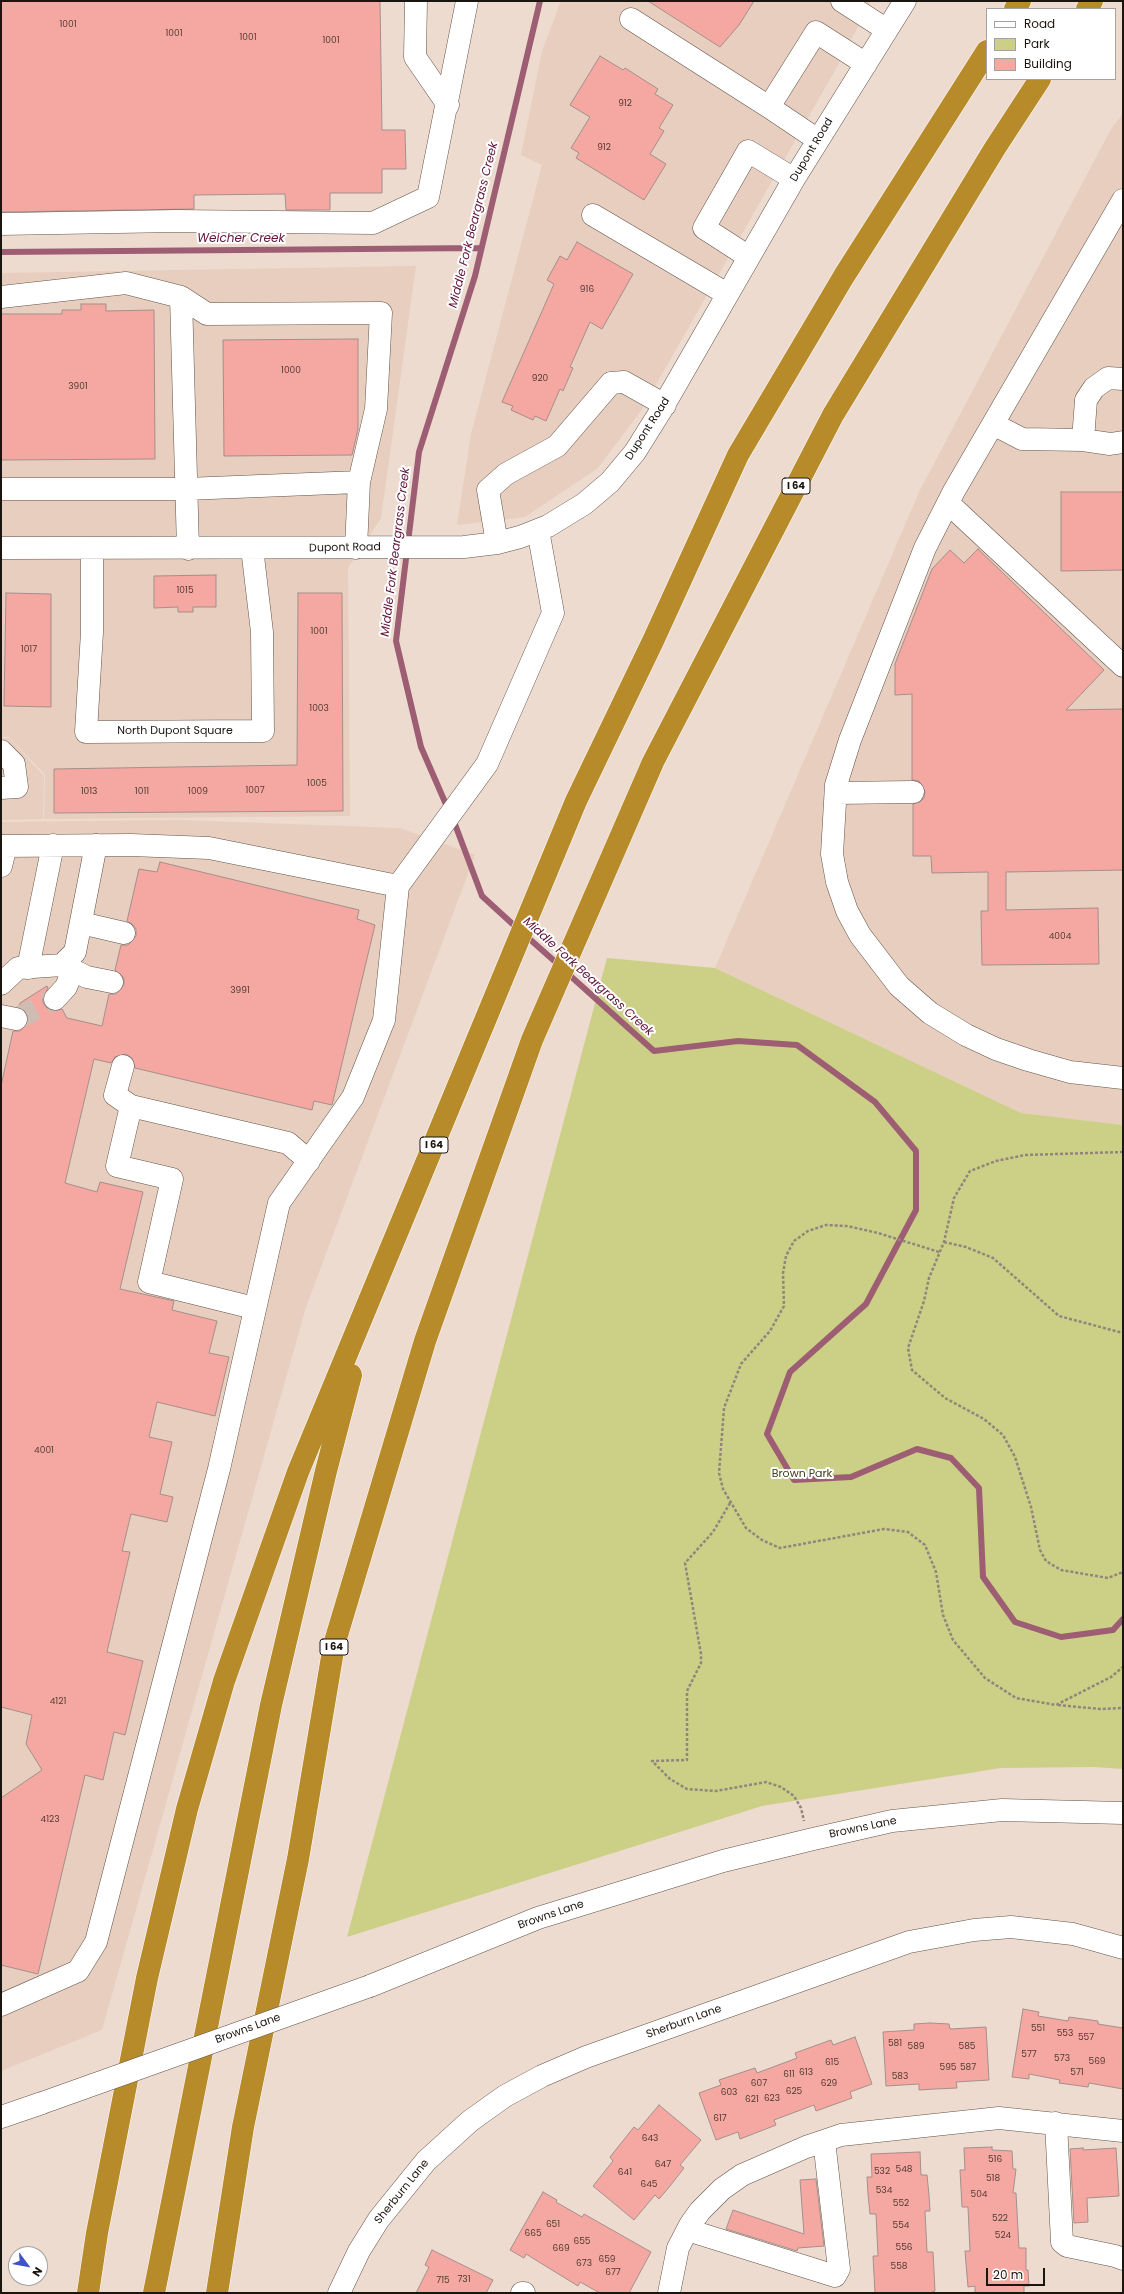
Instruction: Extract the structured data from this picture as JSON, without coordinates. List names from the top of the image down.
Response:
{
  "streets": {
    "highway": ["I 64"],
    "street": [
      "Dupont Road",
      "North Dupont Square",
      "Browns Lane",
      "Sherburn Lane"
    ]
  },
  "crossings": [
    ["Dupont Road", "North Dupont Square"]
  ],
  "water": ["Middle Fork Beargrass Creek", "Weicher Creek"],
  "parks": ["Brown Park"],
  "house_numbers": [
    "1001",
    "1001",
    "1001",
    "1001",
    "912",
    "912",
    "916",
    "1000",
    "920",
    "3901",
    "1015",
    "1001",
    "1017",
    "1003",
    "1005",
    "1007",
    "1013",
    "1011",
    "1009",
    "4004",
    "3991",
    "4001",
    "4121",
    "4123",
    "551",
    "553",
    "557",
    "581",
    "589",
    "585",
    "577",
    "573",
    "569",
    "615",
    "595",
    "587",
    "613",
    "571",
    "611",
    "583",
    "607",
    "629",
    "625",
    "603",
    "623",
    "621",
    "617",
    "643",
    "516",
    "647",
    "548",
    "532",
    "641",
    "518",
    "645",
    "534",
    "504",
    "552",
    "522",
    "651",
    "554",
    "665",
    "524",
    "655",
    "556",
    "669",
    "659",
    "673",
    "558",
    "677",
    "731",
    "715"
  ],
  "legend": ["Road", "Park", "Building"],
  "scale_bar": "20 m",
  "north": "bottom right"
}
